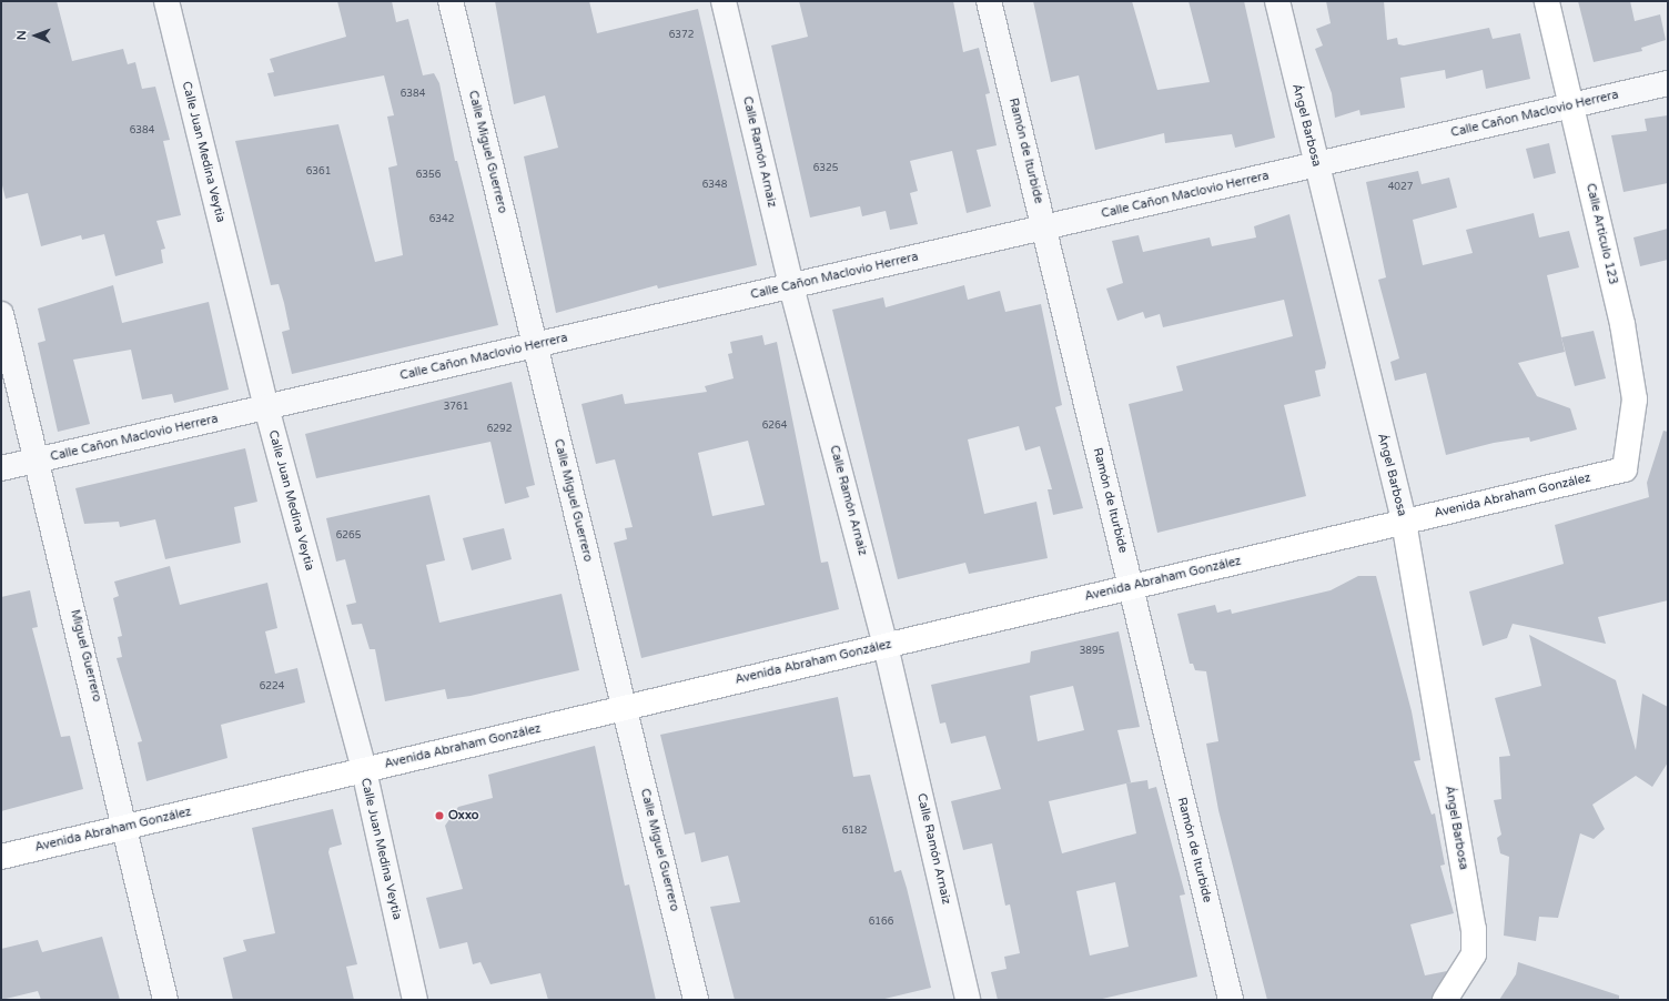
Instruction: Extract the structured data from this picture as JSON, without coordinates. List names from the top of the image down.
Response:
{
  "streets": {
    "main road": ["Ángel Barbosa", "Calle Articulo 123", "Avenida Abraham González"],
    "street": [
      "Calle Cañon Maclovio Herrera",
      "Ramón de Iturbide",
      "Calle Juan Medina Veytia",
      "Calle Miguel Guerrero",
      "Calle Ramón Arnaiz",
      "Miguel Guerrero"
    ]
  },
  "crossings": [
    ["Calle Cañon Maclovio Herrera", "Ángel Barbosa"],
    ["Calle Cañon Maclovio Herrera", "Ramón de Iturbide"],
    ["Calle Cañon Maclovio Herrera", "Calle Juan Medina Veytia"],
    ["Calle Cañon Maclovio Herrera", "Calle Miguel Guerrero"],
    ["Calle Cañon Maclovio Herrera", "Calle Ramón Arnaiz"],
    ["Calle Cañon Maclovio Herrera", "Calle Articulo 123"],
    ["Calle Cañon Maclovio Herrera", "Miguel Guerrero"],
    ["Ángel Barbosa", "Avenida Abraham González"],
    ["Ramón de Iturbide", "Avenida Abraham González"],
    ["Calle Juan Medina Veytia", "Avenida Abraham González"],
    ["Calle Miguel Guerrero", "Avenida Abraham González"],
    ["Calle Ramón Arnaiz", "Avenida Abraham González"],
    ["Calle Articulo 123", "Avenida Abraham González"],
    ["Avenida Abraham González", "Miguel Guerrero"]
  ],
  "places": ["Oxxo"],
  "house_numbers": [
    "6372",
    "6384",
    "6384",
    "6325",
    "6361",
    "6356",
    "6348",
    "4027",
    "6342",
    "3761",
    "6264",
    "6292",
    "6265",
    "3895",
    "6224",
    "6182",
    "6166"
  ],
  "north": "left"
}
